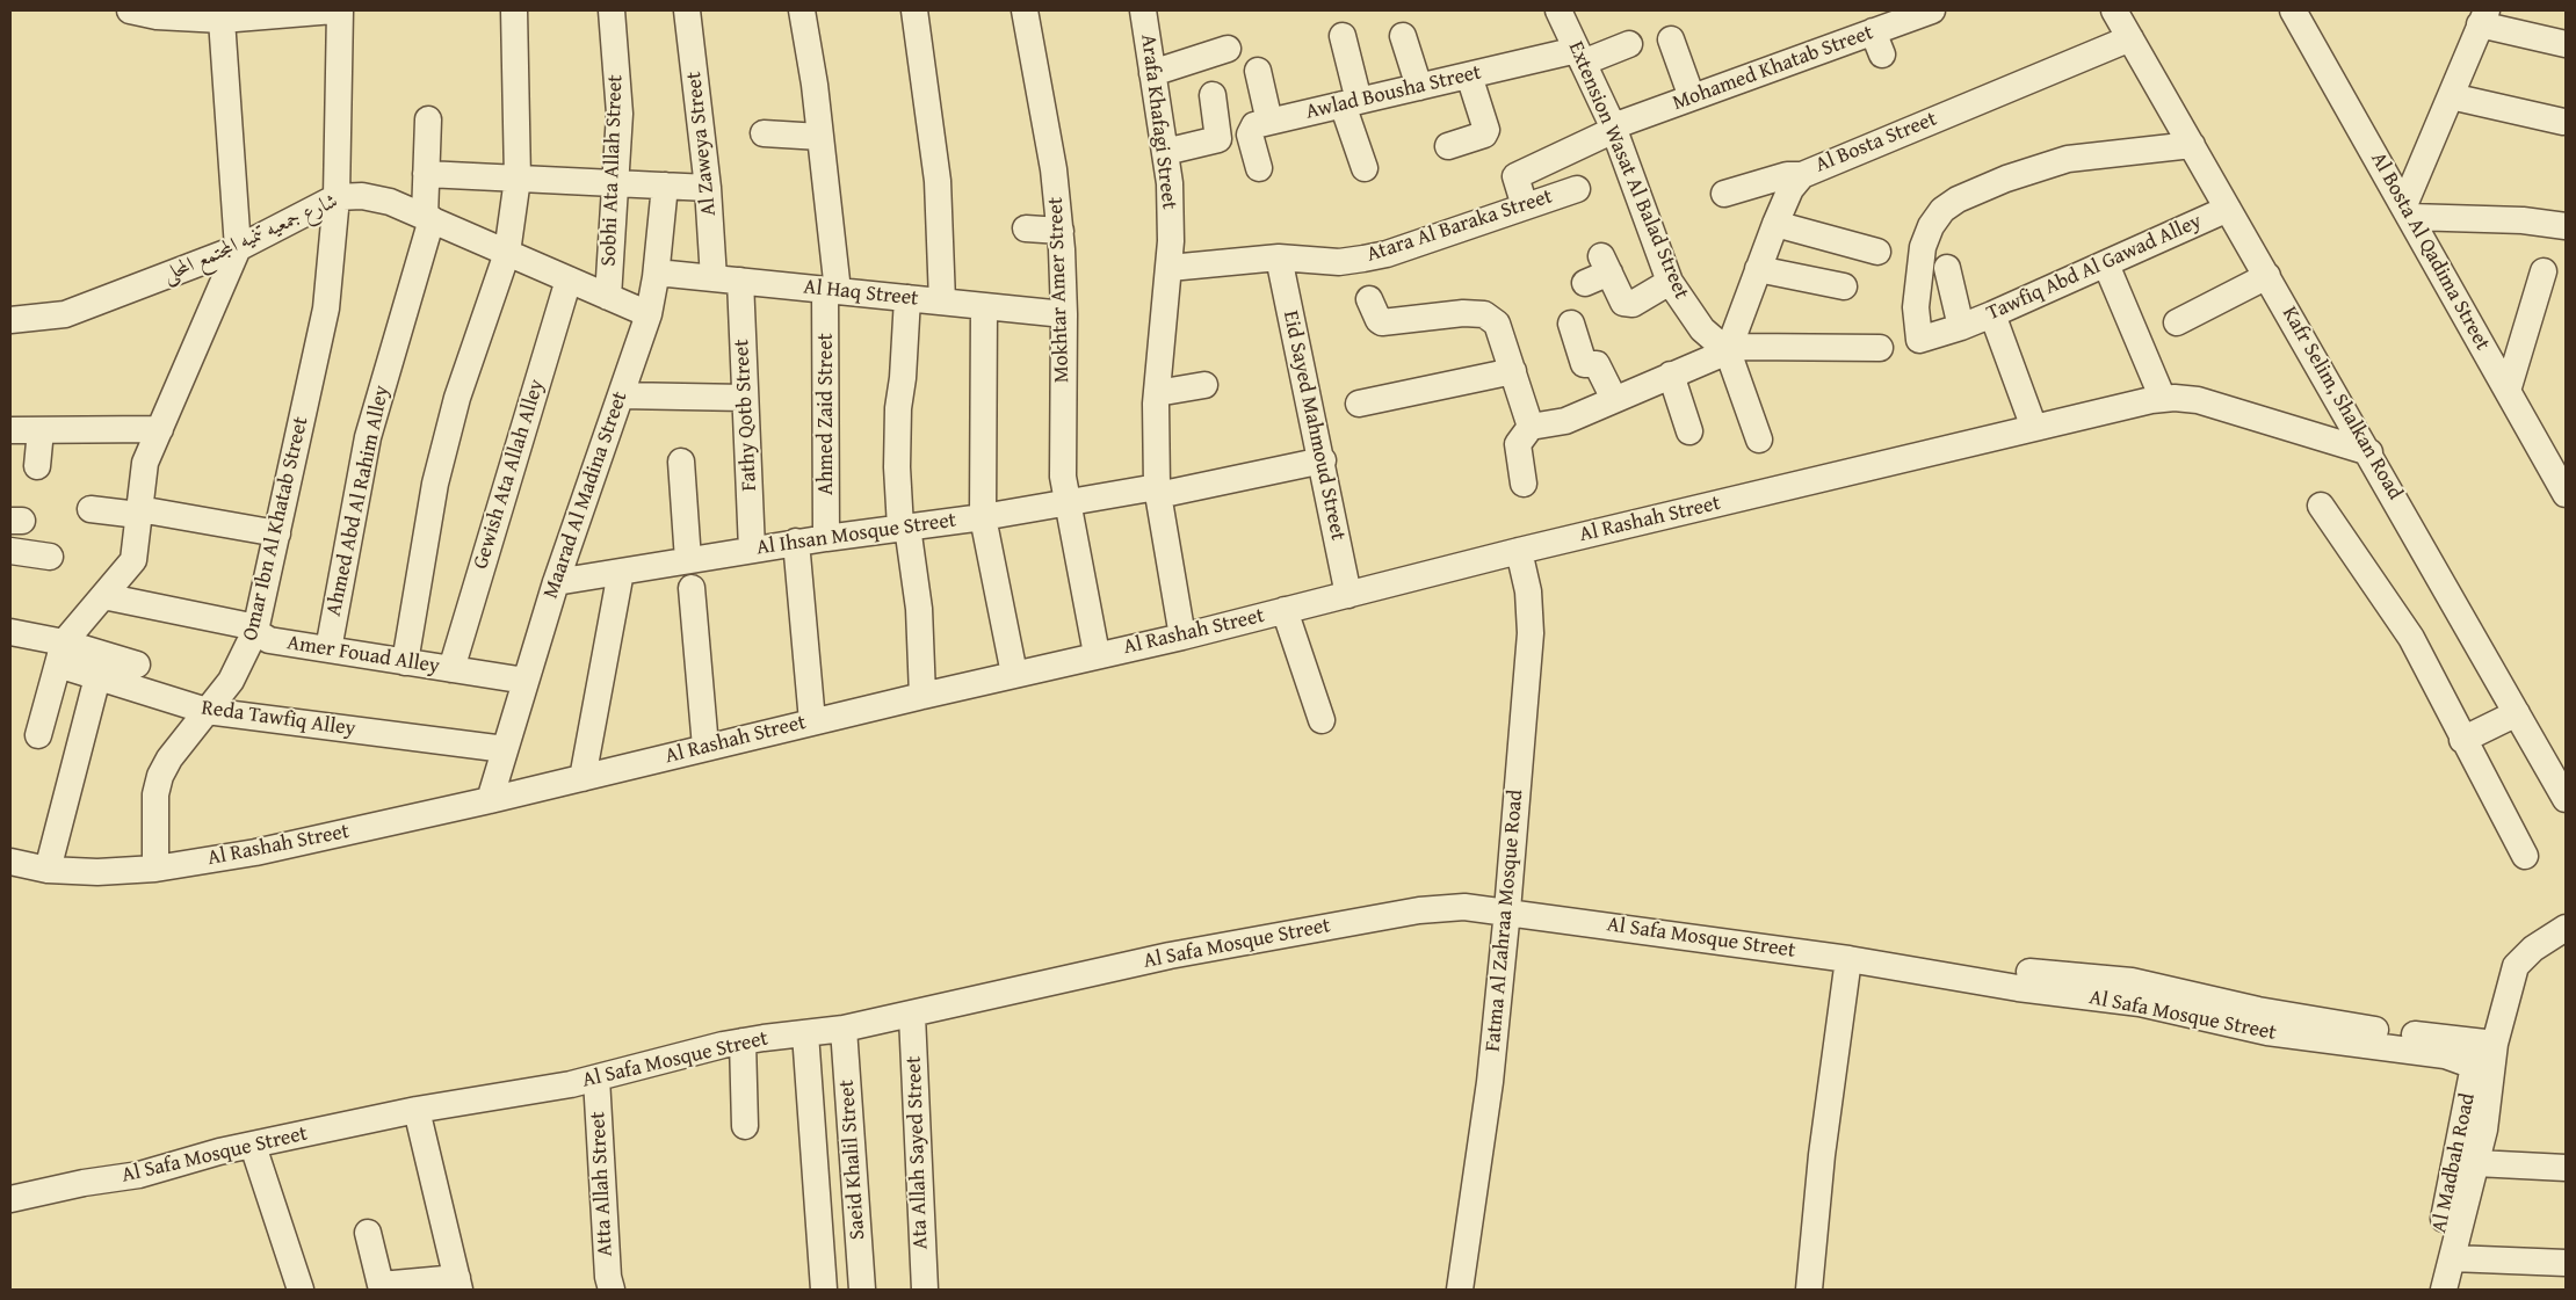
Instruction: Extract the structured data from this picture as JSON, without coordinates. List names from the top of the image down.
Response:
{
  "streets": {
    "street": [
      "Mohamed Khatab Street",
      "Awlad Bousha Street",
      "Arafa Khafagi Street",
      "Al Bosta Street",
      "Al Zaweya Street",
      "Sobhi Ata Allah Street",
      "Extension Wasat Al Balad Street",
      "Atara Al Baraka Street",
      "شارع جمعيه تنميه المجتمع المحلى",
      "Al Bosta Al Qadima Street",
      "Tawfiq Abd Al Gawad Alley",
      "Mokhtar Amer Street",
      "Al Haq Street",
      "Kafr Selim, Shalkan Road",
      "Ahmed Zaid Street",
      "Fathy Qotb Street",
      "Eid Sayed Mahmoud Street",
      "Gewish Ata Allah Alley",
      "Maarad Al Madina Street",
      "Ahmed Abd Al Rahim Alley",
      "Al Rashah Street",
      "Omar Ibn Al Khatab Street",
      "Al Ihsan Mosque Street",
      "Amer Fouad Alley",
      "Reda Tawfiq Alley",
      "Fatma Al Zahraa Mosque Road",
      "Al Safa Mosque Street",
      "Ata Allah Sayed Street",
      "Saeid Khalil Street",
      "Al Madbah Road",
      "Atta Allah Street"
    ]
  },
  "crossings": [
    ["Mohamed Khatab Street", "Extension Wasat Al Balad Street"],
    ["Mohamed Khatab Street", "Atara Al Baraka Street"],
    ["Awlad Bousha Street", "Extension Wasat Al Balad Street"],
    ["Arafa Khafagi Street", "Atara Al Baraka Street"],
    ["Arafa Khafagi Street", "Al Rashah Street"],
    ["Arafa Khafagi Street", "Al Ihsan Mosque Street"],
    ["Al Bosta Street", "Extension Wasat Al Balad Street"],
    ["Al Bosta Street", "Kafr Selim, Shalkan Road"],
    ["Al Zaweya Street", "Al Haq Street"],
    ["Sobhi Ata Allah Street", "شارع جمعيه تنميه المجتمع المحلى"],
    ["Atara Al Baraka Street", "Eid Sayed Mahmoud Street"],
    ["شارع جمعيه تنميه المجتمع المحلى", "Gewish Ata Allah Alley"],
    ["شارع جمعيه تنميه المجتمع المحلى", "Maarad Al Madina Street"],
    ["شارع جمعيه تنميه المجتمع المحلى", "Ahmed Abd Al Rahim Alley"],
    ["شارع جمعيه تنميه المجتمع المحلى", "Omar Ibn Al Khatab Street"],
    ["Tawfiq Abd Al Gawad Alley", "Kafr Selim, Shalkan Road"],
    ["Mokhtar Amer Street", "Al Haq Street"],
    ["Mokhtar Amer Street", "Al Rashah Street"],
    ["Mokhtar Amer Street", "Al Ihsan Mosque Street"],
    ["Al Haq Street", "Ahmed Zaid Street"],
    ["Al Haq Street", "Fathy Qotb Street"],
    ["Al Haq Street", "Maarad Al Madina Street"],
    ["Kafr Selim, Shalkan Road", "Al Rashah Street"],
    ["Ahmed Zaid Street", "Al Ihsan Mosque Street"],
    ["Fathy Qotb Street", "Al Ihsan Mosque Street"],
    ["Eid Sayed Mahmoud Street", "Al Rashah Street"],
    ["Eid Sayed Mahmoud Street", "Al Ihsan Mosque Street"],
    ["Gewish Ata Allah Alley", "Amer Fouad Alley"],
    ["Maarad Al Madina Street", "Al Rashah Street"],
    ["Maarad Al Madina Street", "Al Ihsan Mosque Street"],
    ["Maarad Al Madina Street", "Amer Fouad Alley"],
    ["Maarad Al Madina Street", "Reda Tawfiq Alley"],
    ["Ahmed Abd Al Rahim Alley", "Amer Fouad Alley"],
    ["Al Rashah Street", "Omar Ibn Al Khatab Street"],
    ["Al Rashah Street", "Fatma Al Zahraa Mosque Road"],
    ["Omar Ibn Al Khatab Street", "Amer Fouad Alley"],
    ["Omar Ibn Al Khatab Street", "Reda Tawfiq Alley"],
    ["Fatma Al Zahraa Mosque Road", "Al Safa Mosque Street"],
    ["Al Safa Mosque Street", "Ata Allah Sayed Street"],
    ["Al Safa Mosque Street", "Saeid Khalil Street"],
    ["Al Safa Mosque Street", "Al Madbah Road"],
    ["Al Safa Mosque Street", "Atta Allah Street"]
  ]
}
